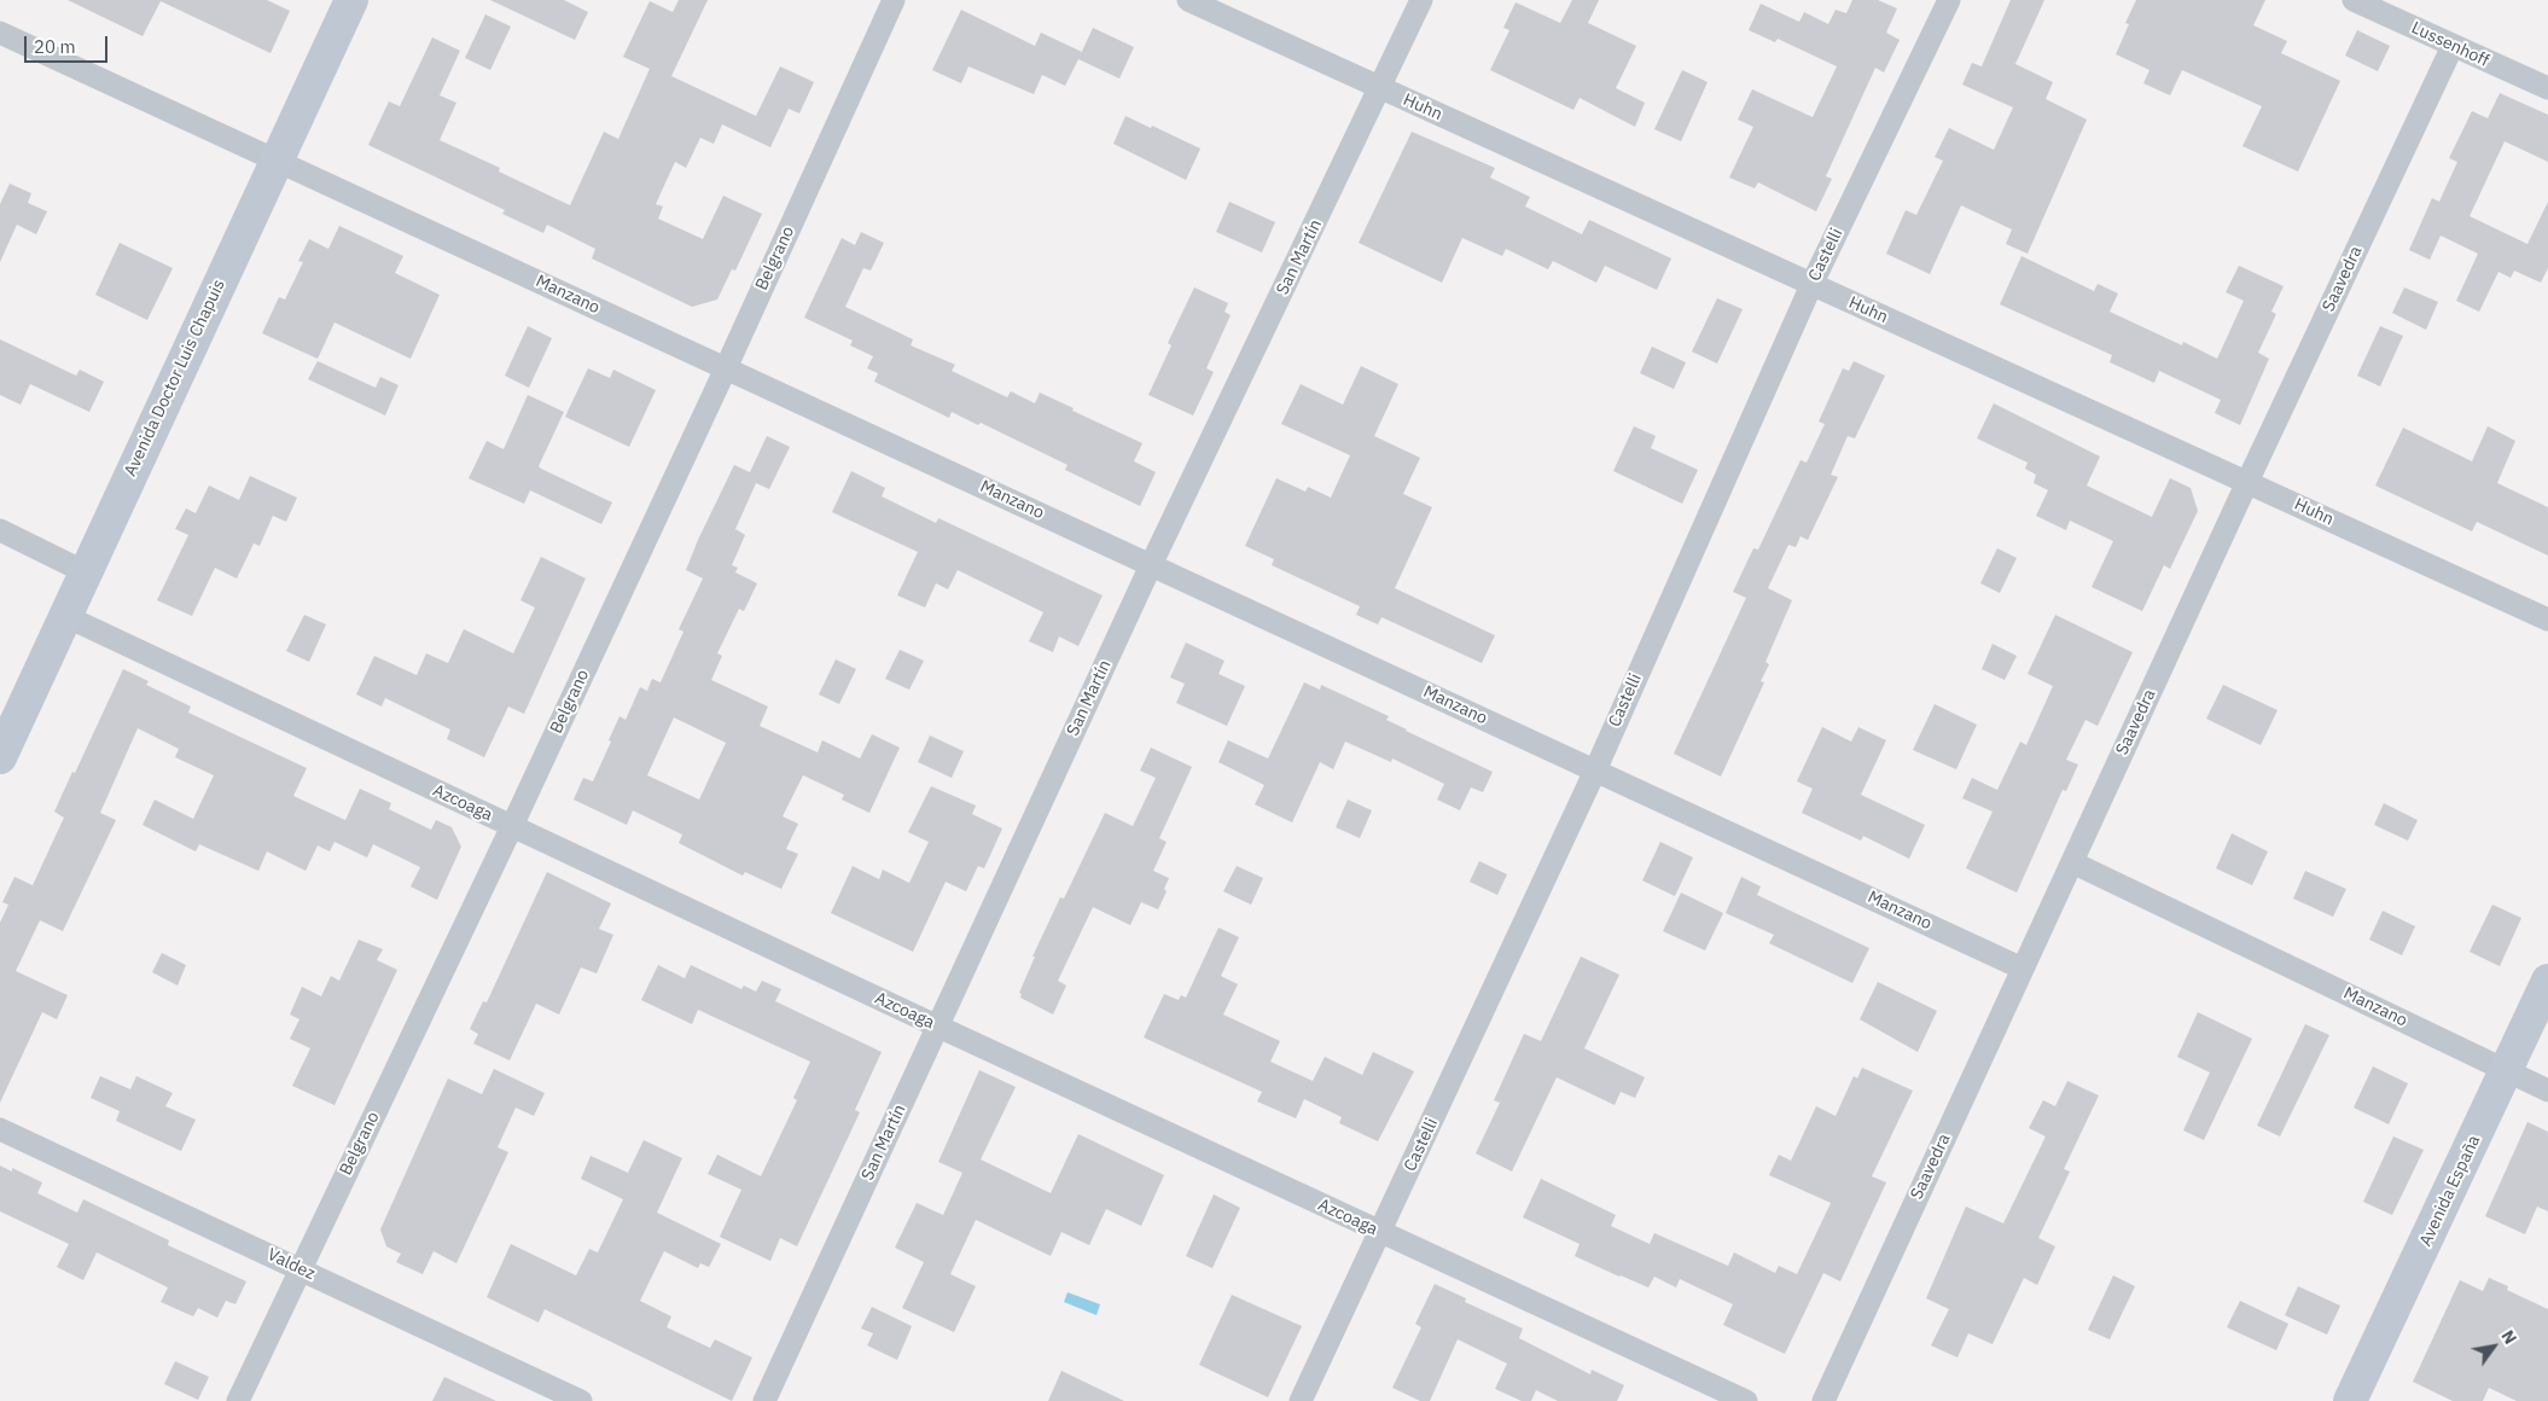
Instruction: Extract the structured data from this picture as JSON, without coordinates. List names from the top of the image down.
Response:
{
  "streets": {
    "main road": ["Avenida Doctor Luis Chapuis", "Avenida España"],
    "street": [
      "Lussenhoff",
      "Huhn",
      "Castelli",
      "San Martín",
      "Belgrano",
      "Saavedra",
      "Manzano",
      "Azcoaga",
      "Valdez"
    ]
  },
  "crossings": [
    ["Lussenhoff", "Saavedra"],
    ["Huhn", "Castelli"],
    ["Huhn", "San Martín"],
    ["Huhn", "Saavedra"],
    ["Castelli", "Manzano"],
    ["Castelli", "Azcoaga"],
    ["San Martín", "Manzano"],
    ["San Martín", "Azcoaga"],
    ["Belgrano", "Manzano"],
    ["Belgrano", "Azcoaga"],
    ["Belgrano", "Valdez"],
    ["Saavedra", "Manzano"],
    ["Manzano", "Avenida Doctor Luis Chapuis"],
    ["Manzano", "Avenida España"],
    ["Avenida Doctor Luis Chapuis", "Azcoaga"]
  ],
  "scale_bar": "20 m",
  "north": "top right"
}
